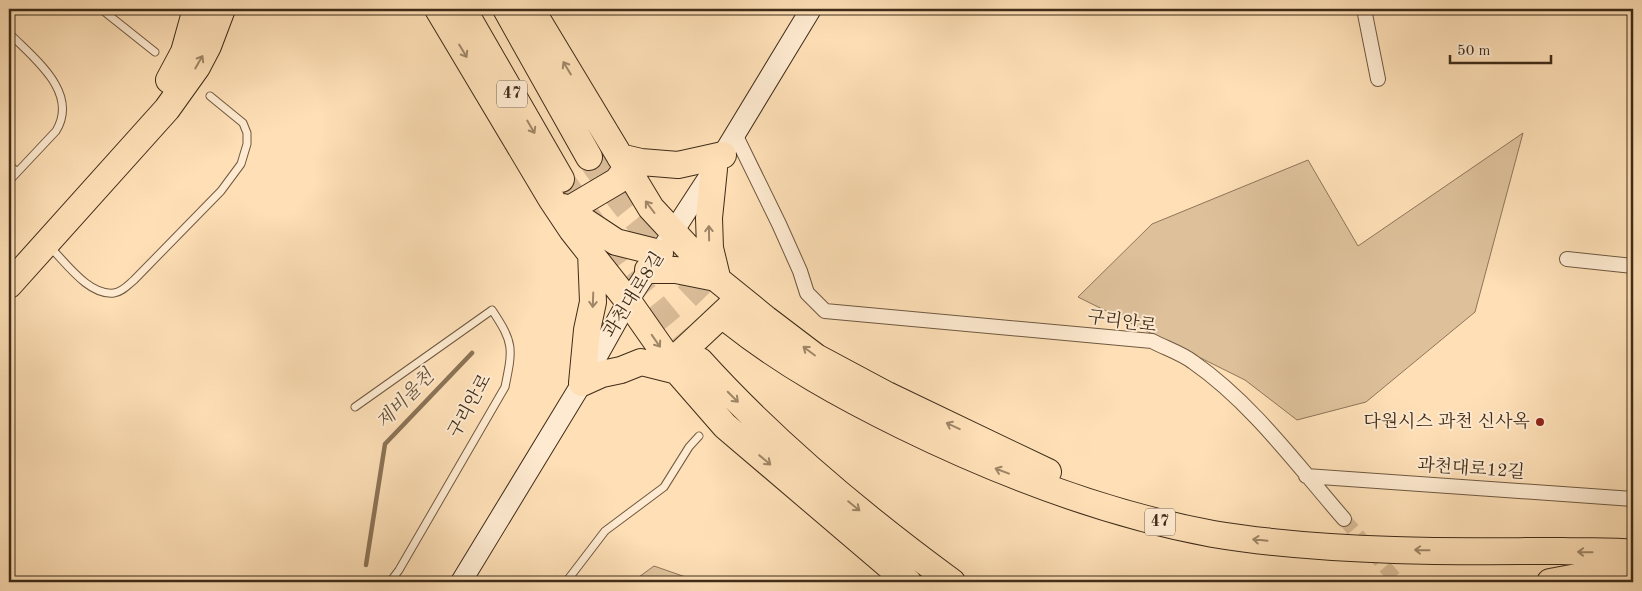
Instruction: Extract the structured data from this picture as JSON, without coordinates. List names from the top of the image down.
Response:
{
  "streets": {
    "highway": ["47"],
    "street": ["과천대로8길", "구리안로", "과천대로12길"]
  },
  "crossings": [
    ["과천대로8길", "구리안로"],
    ["구리안로", "과천대로12길"]
  ],
  "water": ["제비울천"],
  "places": ["다원시스 과천 신사옥"],
  "scale_bar": "50 m"
}
